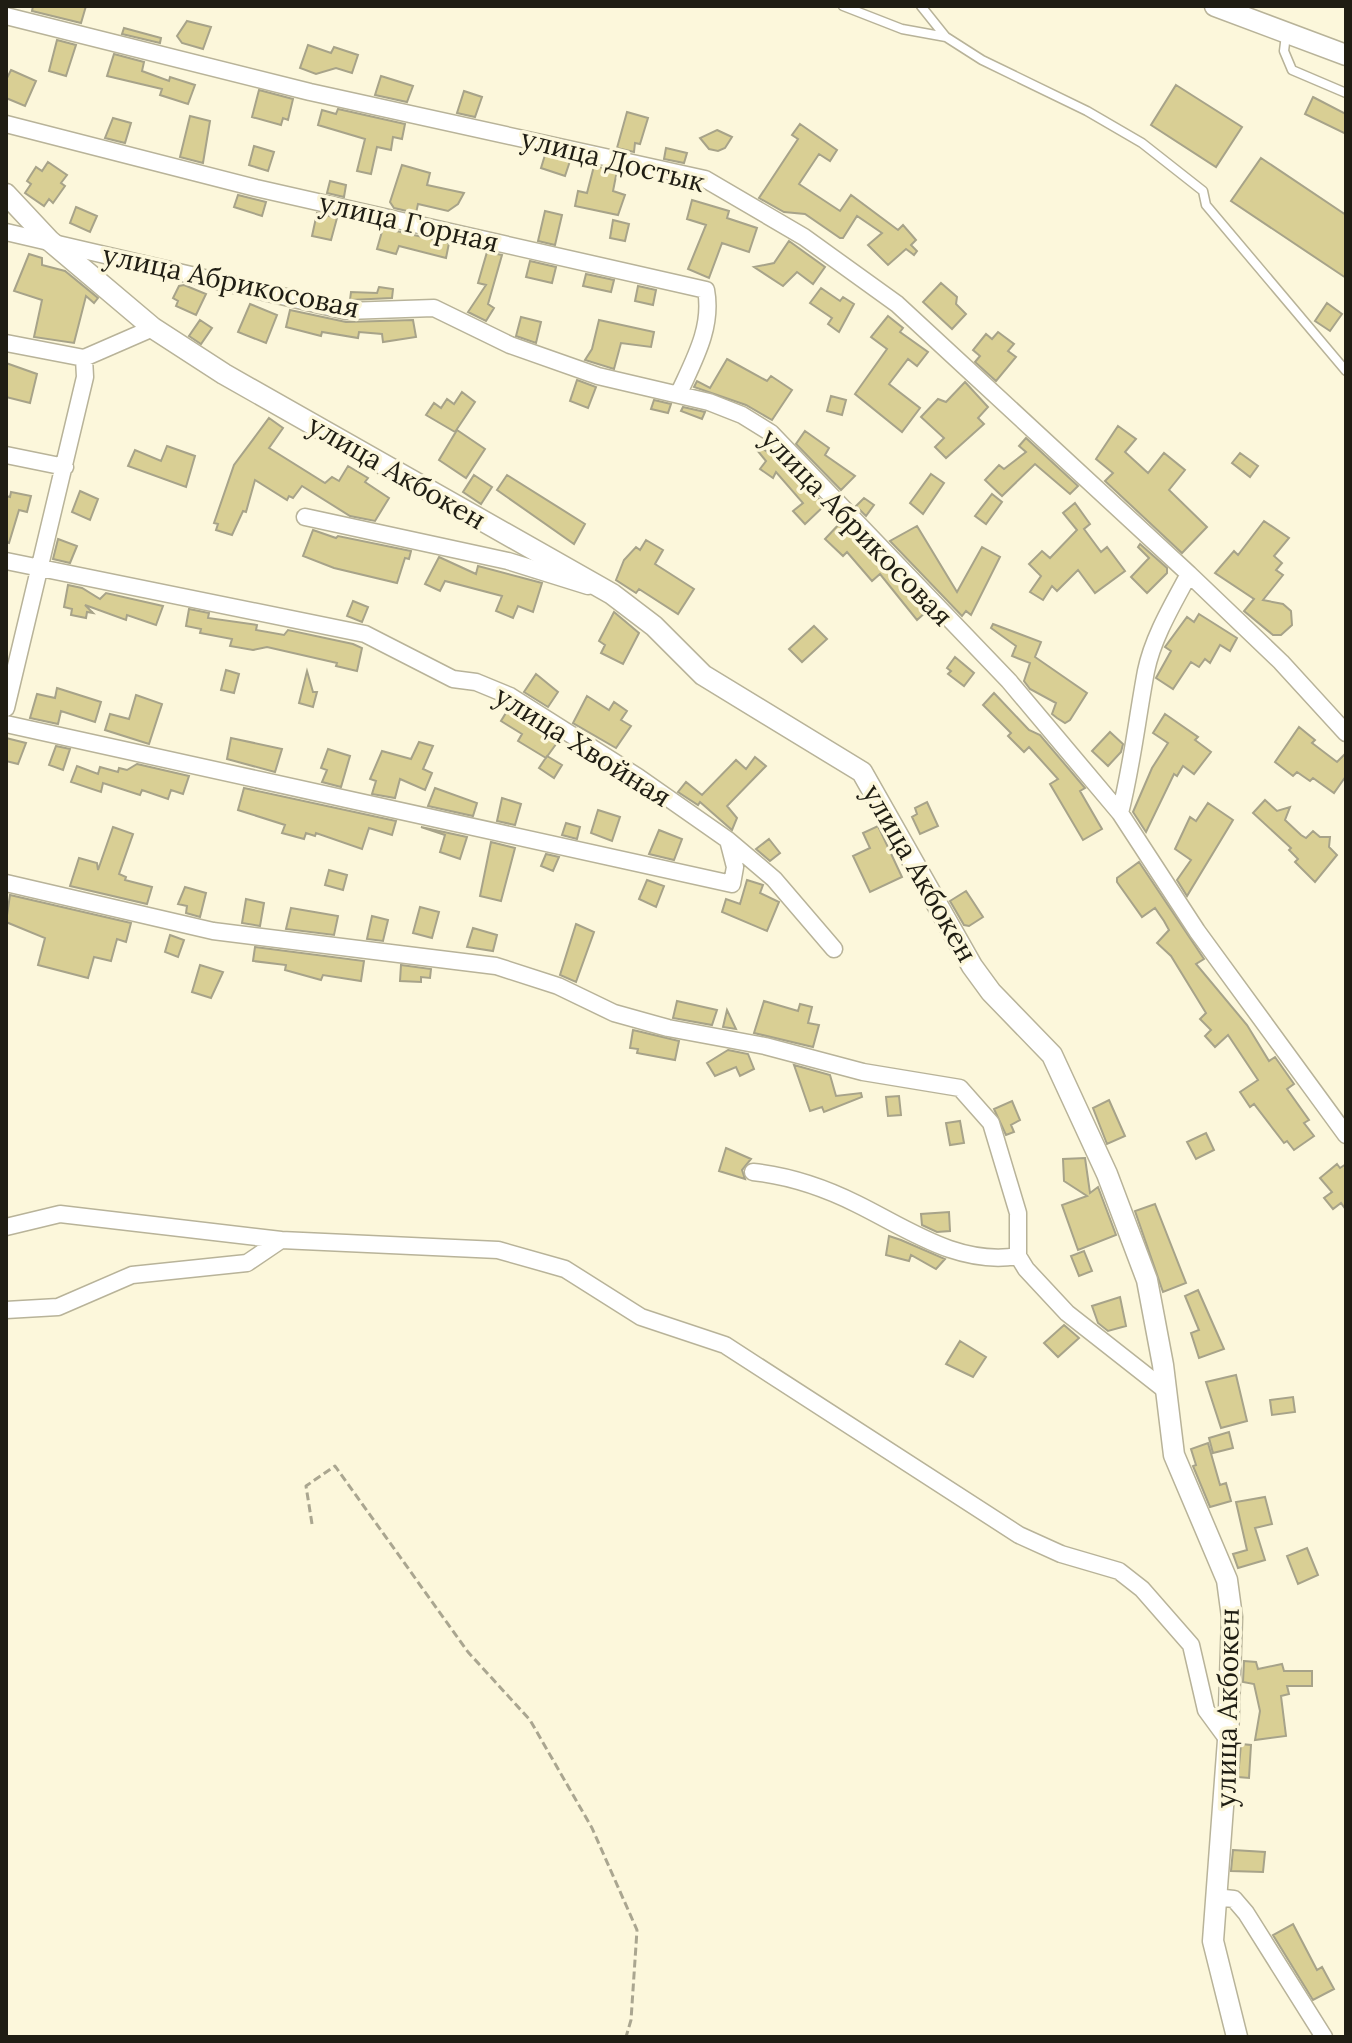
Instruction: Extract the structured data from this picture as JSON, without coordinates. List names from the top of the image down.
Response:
{
  "streets": {
    "street": [
      "улица Достык",
      "улица Горная",
      "улица Абрикосовая",
      "улица Акбокен",
      "улица Хвойная"
    ]
  },
  "crossings": [
    ["улица Горная", "улица Абрикосовая"],
    ["улица Абрикосовая", "улица Акбокен"]
  ]
}
